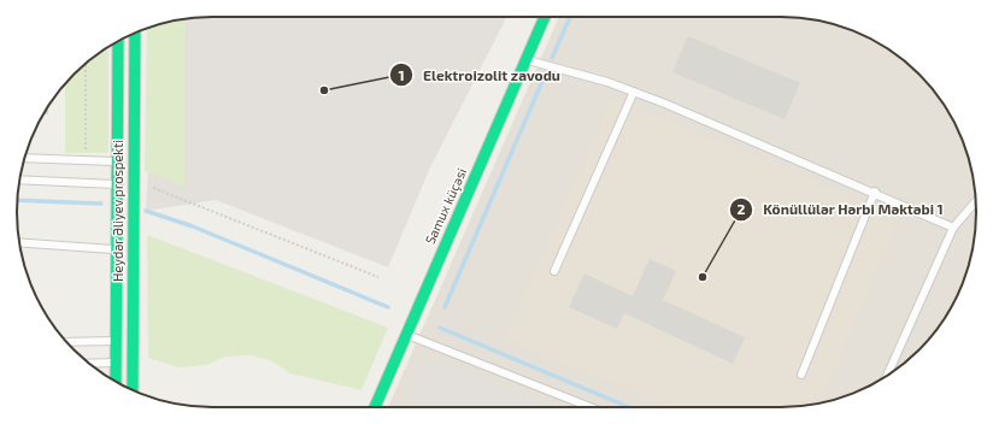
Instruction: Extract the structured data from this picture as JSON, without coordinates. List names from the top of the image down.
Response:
{
  "streets": {
    "main road": ["Samux küçəsi", "Heydər Əliyev prospekti"]
  },
  "places": ["Elektroizolit zavodu", "Könüllülər Hərbi Məktəbi 1"]
}
